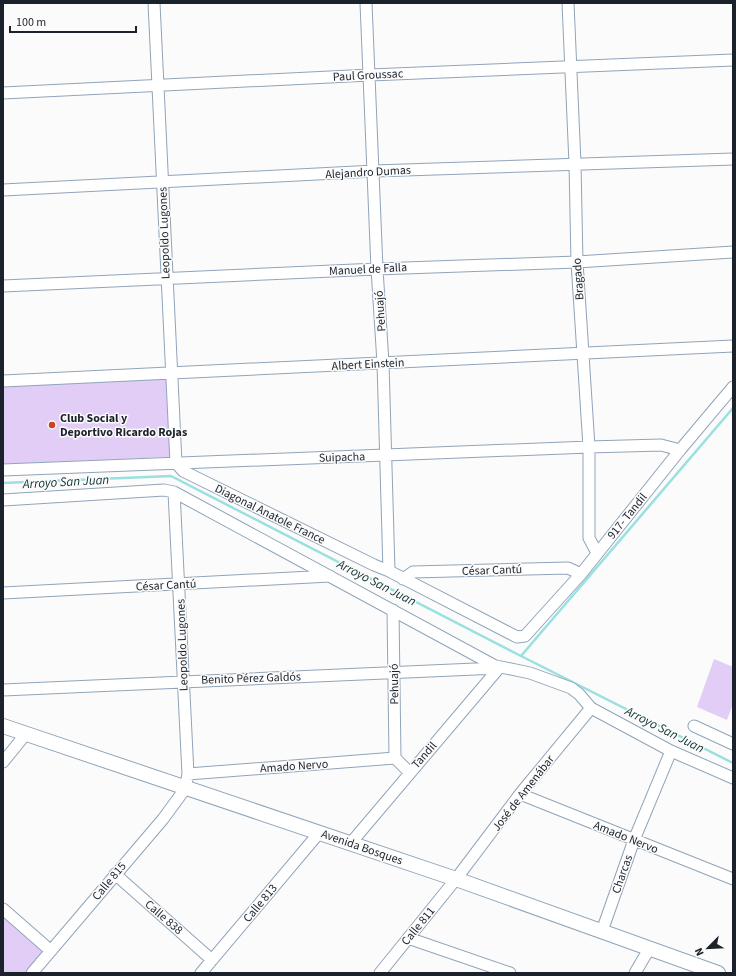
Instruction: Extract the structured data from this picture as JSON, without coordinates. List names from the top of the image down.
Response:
{
  "streets": {
    "main road": ["Avenida Bosques"],
    "street": [
      "Paul Groussac",
      "Alejandro Dumas",
      "Leopoldo Lugones",
      "Manuel de Falla",
      "Bragado",
      "Pehuajó",
      "Albert Einstein",
      "Suipacha",
      "Diagonal Anatole France",
      "917- Tandil",
      "César Cantú",
      "Benito Pérez Galdós",
      "Tandil",
      "Amado Nervo",
      "José de Amenábar",
      "Charcas",
      "Calle 815",
      "Calle 813",
      "Calle 838",
      "Calle 811"
    ]
  },
  "crossings": [
    ["Paul Groussac", "Leopoldo Lugones"],
    ["Paul Groussac", "Bragado"],
    ["Paul Groussac", "Pehuajó"],
    ["Alejandro Dumas", "Leopoldo Lugones"],
    ["Alejandro Dumas", "Bragado"],
    ["Alejandro Dumas", "Pehuajó"],
    ["Leopoldo Lugones", "Manuel de Falla"],
    ["Leopoldo Lugones", "Albert Einstein"],
    ["Leopoldo Lugones", "Suipacha"],
    ["Leopoldo Lugones", "Diagonal Anatole France"],
    ["Leopoldo Lugones", "César Cantú"],
    ["Leopoldo Lugones", "Benito Pérez Galdós"],
    ["Leopoldo Lugones", "Amado Nervo"],
    ["Manuel de Falla", "Bragado"],
    ["Manuel de Falla", "Pehuajó"],
    ["Bragado", "Albert Einstein"],
    ["Bragado", "Suipacha"],
    ["Bragado", "917- Tandil"],
    ["Pehuajó", "Albert Einstein"],
    ["Pehuajó", "Suipacha"],
    ["Pehuajó", "Diagonal Anatole France"],
    ["Pehuajó", "Benito Pérez Galdós"],
    ["Pehuajó", "Amado Nervo"],
    ["Suipacha", "Diagonal Anatole France"],
    ["Suipacha", "917- Tandil"],
    ["Diagonal Anatole France", "917- Tandil"],
    ["Diagonal Anatole France", "César Cantú"],
    ["Diagonal Anatole France", "Benito Pérez Galdós"],
    ["Diagonal Anatole France", "Tandil"],
    ["917- Tandil", "César Cantú"],
    ["Benito Pérez Galdós", "Tandil"],
    ["Benito Pérez Galdós", "José de Amenábar"],
    ["Benito Pérez Galdós", "Charcas"],
    ["Tandil", "Avenida Bosques"],
    ["Amado Nervo", "José de Amenábar"],
    ["Amado Nervo", "Charcas"],
    ["José de Amenábar", "Avenida Bosques"],
    ["José de Amenábar", "Calle 811"],
    ["Avenida Bosques", "Charcas"],
    ["Avenida Bosques", "Calle 815"],
    ["Avenida Bosques", "Calle 813"],
    ["Avenida Bosques", "Calle 811"],
    ["Calle 815", "Calle 838"],
    ["Calle 813", "Calle 838"]
  ],
  "water": ["Arroyo San Juan"],
  "places": ["Club Social y Deportivo Ricardo Rojas"],
  "scale_bar": "100 m",
  "north": "bottom left"
}
